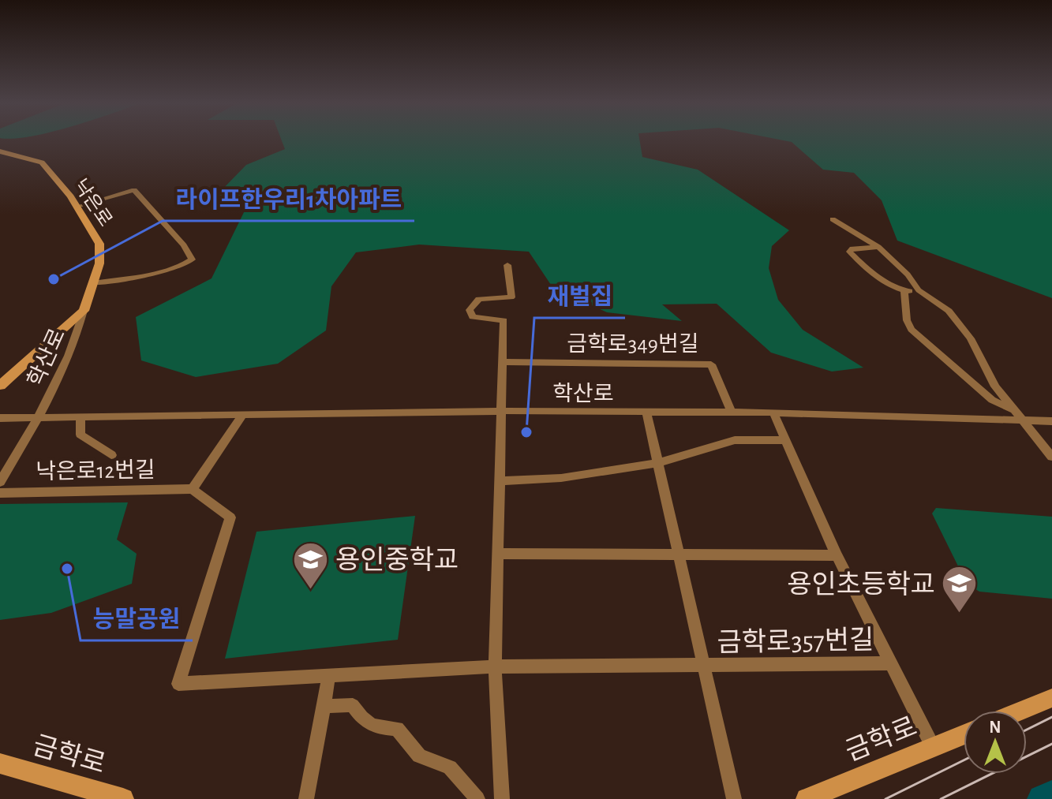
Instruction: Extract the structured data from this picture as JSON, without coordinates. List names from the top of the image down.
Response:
{
  "streets": {
    "main road": ["낙은로", "금학로"],
    "street": [
      "금학로349번길",
      "학산로",
      "낙은로12번길",
      "금학로357번길"
    ]
  },
  "crossings": [
    ["낙은로", "학산로"],
    ["금학로349번길", "학산로"],
    ["학산로", "금학로357번길"]
  ],
  "places": {
    "other": ["라이프한우리1차아파트", "재벌집", "능말공원"],
    "school or university": ["용인중학교", "용인초등학교"]
  },
  "north": "top"
}
